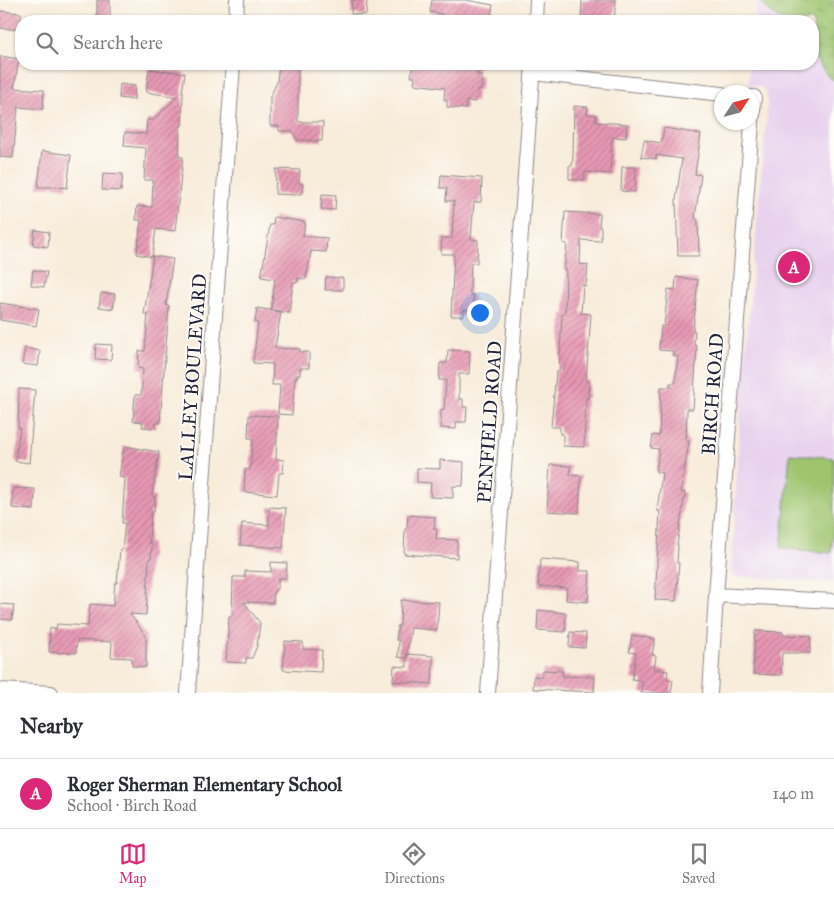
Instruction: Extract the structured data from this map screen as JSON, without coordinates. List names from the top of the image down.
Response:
{
  "streets": {
    "street": ["LALLEY BOULEVARD", "BIRCH ROAD", "PENFIELD ROAD"]
  },
  "north": "top right",
  "page": {
    "search": "Search here",
    "pins": "A",
    "heading": "Nearby",
    "list": [
      {
        "mark": "A",
        "name": "Roger Sherman Elementary School",
        "note": "School · Birch Road",
        "value": "140 m"
      }
    ],
    "nav": ["Map", "Directions", "Saved"]
  }
}
